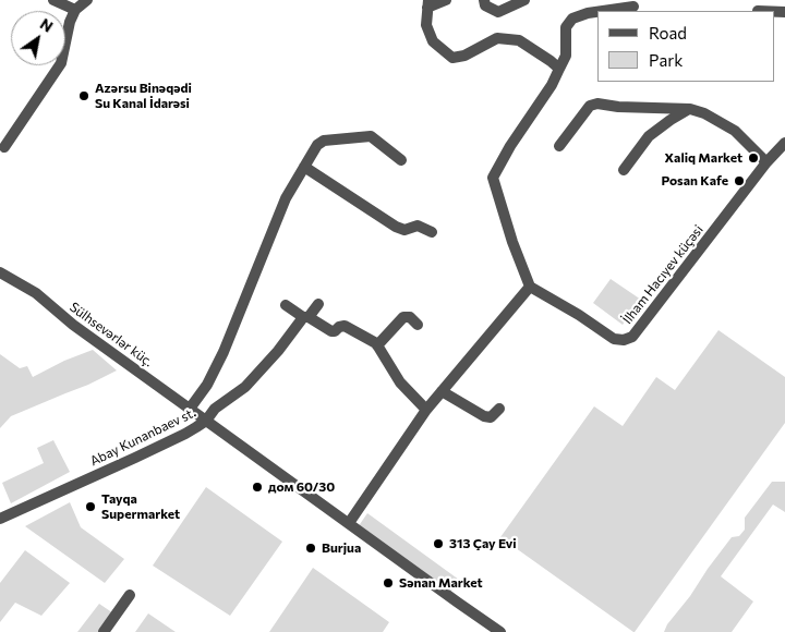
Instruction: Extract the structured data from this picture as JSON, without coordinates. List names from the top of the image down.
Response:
{
  "streets": {
    "street": ["İlham Hacıyev küçəsi", "Sülhsevərlər küç.", "Abay Kunanbaev st."]
  },
  "crossings": [
    ["Sülhsevərlər küç.", "Abay Kunanbaev st."]
  ],
  "places": [
    "Azərsu Binəqədi Su Kanal İdarəsi",
    "Xaliq Market",
    "Posan Kafe",
    "дом 60/30",
    "Tayqa Supermarket",
    "313 Çay Evi",
    "Burjua",
    "Sənan Market"
  ],
  "legend": ["Road", "Park"],
  "north": "top right"
}
